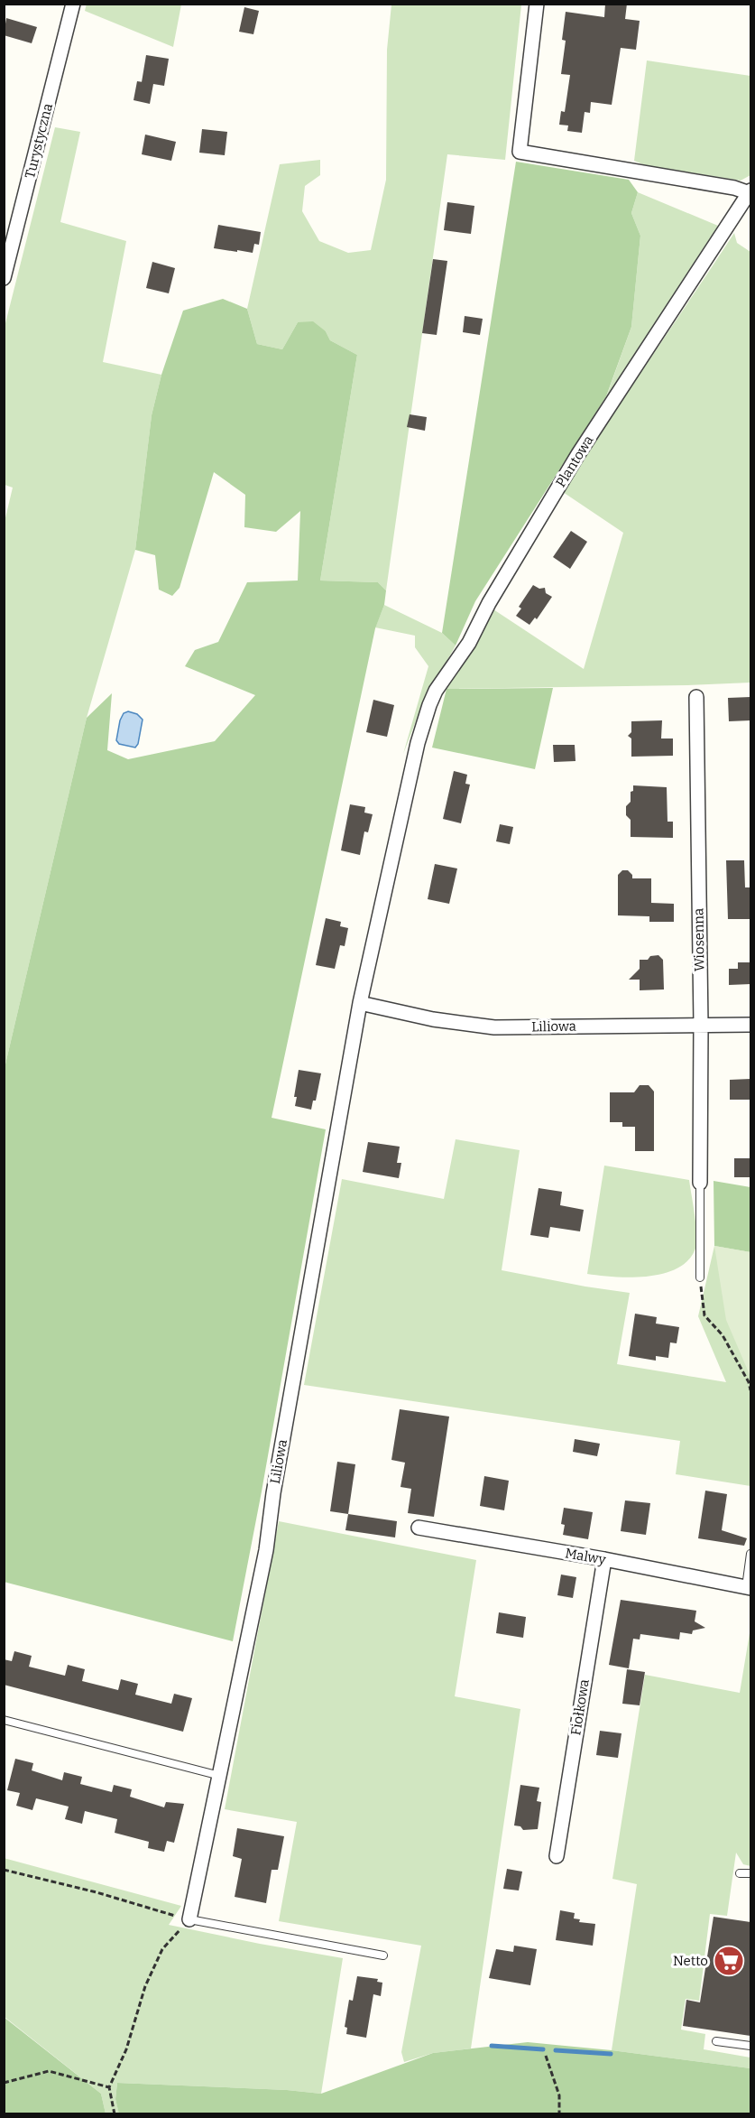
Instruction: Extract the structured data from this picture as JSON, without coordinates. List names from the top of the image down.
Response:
{
  "streets": {
    "street": [
      "Turystyczna",
      "Plantowa",
      "Wiosenna",
      "Liliowa",
      "Malwy",
      "Fiołkowa"
    ]
  },
  "crossings": [
    ["Plantowa", "Liliowa"],
    ["Wiosenna", "Liliowa"],
    ["Malwy", "Fiołkowa"]
  ],
  "places": {
    "supermarket": ["Netto"]
  }
}
